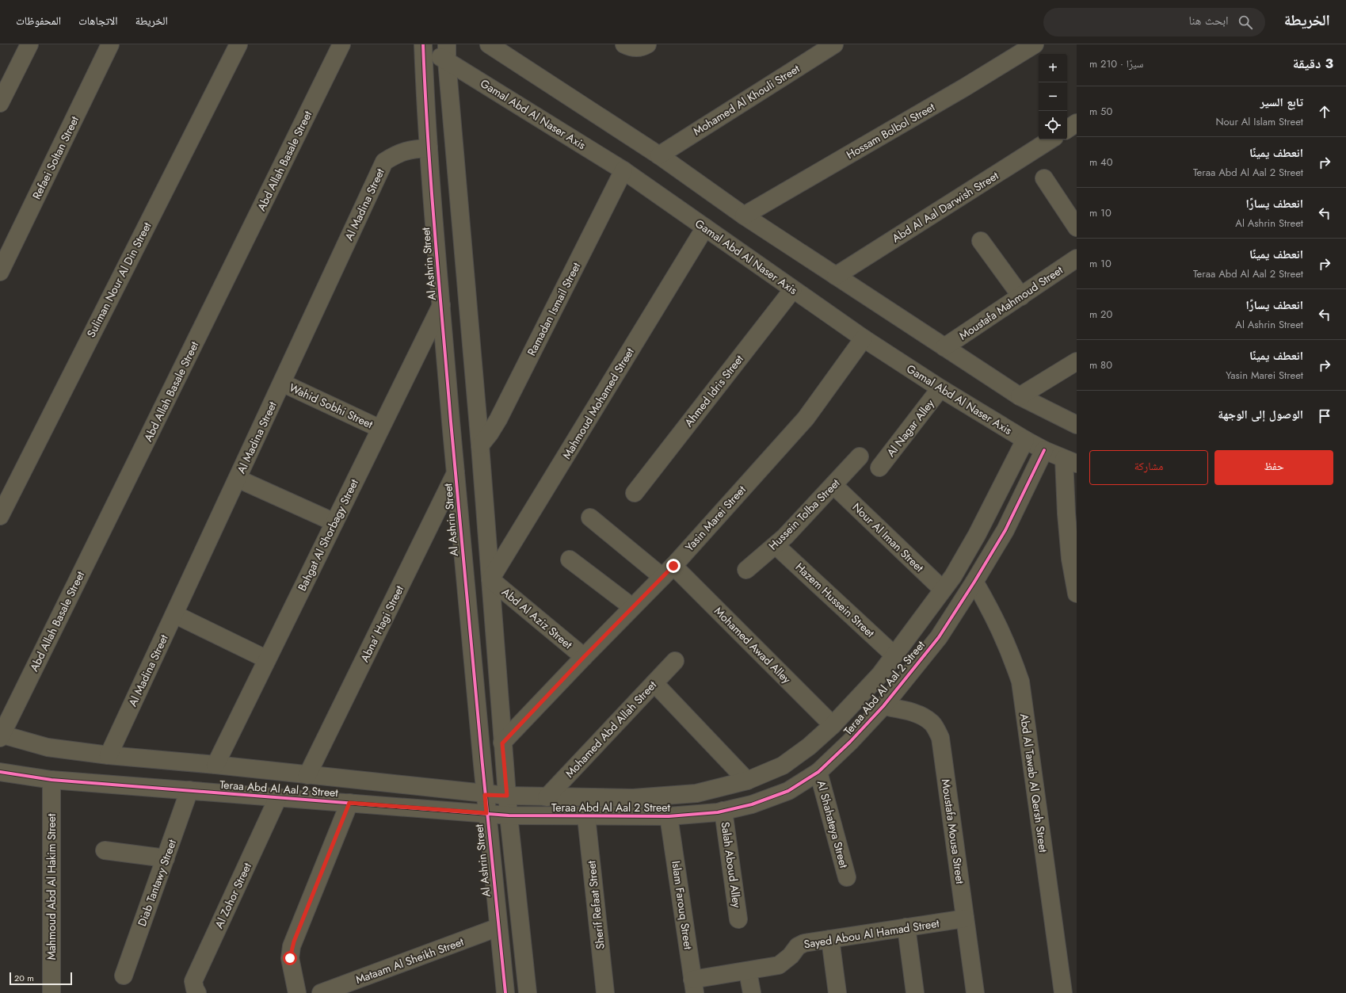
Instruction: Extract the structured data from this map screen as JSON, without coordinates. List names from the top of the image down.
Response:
{
  "streets": {
    "street": [
      "Mohamed Al Khouli Street",
      "Gamal Abd Al Naser Axis",
      "Hossam Bolbol Street",
      "Refaei Soltan Street",
      "Abd Allah Basale Street",
      "Al Madina Street",
      "Abd Al Aal Darwish Street",
      "Al Ashrin Street",
      "Suliman Nour Al Din Street",
      "Moustafa Mahmoud Street",
      "Ramadan Ismail Street",
      "Ahmed Idris Street",
      "Mahmoud Mohamed Street",
      "Wahid Sobhi Street",
      "Al Nagar Alley",
      "Hussein Tolba Street",
      "Yasin Marei Street",
      "Bahgat Al Shorbagy Street",
      "Nour Al Iman Street",
      "Hazem Hussein Street",
      "Abd Al Aziz Street",
      "Abna' Hagi Street",
      "Mohamed Awad Alley",
      "Teraa Abd Al Aal 2 Street",
      "Mohamed Abd Allah Street",
      "Abd Al Tawab Al Qersh Street",
      "Al Shahateya Street",
      "Moustafa Mousa Street",
      "Salah Aboud Alley",
      "Diab Tantawy Street",
      "Mahmoud Abd Al Hakim Street",
      "Al Zohor Street",
      "Sherif Refaat Street",
      "Islam Farouq Street",
      "Sayed Abou Al Hamad Street",
      "Mataam Al Sheikh Street"
    ]
  },
  "crossings": [
    ["Gamal Abd Al Naser Axis", "Al Ashrin Street"],
    ["Gamal Abd Al Naser Axis", "Ramadan Ismail Street"],
    ["Gamal Abd Al Naser Axis", "Ahmed Idris Street"],
    ["Gamal Abd Al Naser Axis", "Mahmoud Mohamed Street"],
    ["Gamal Abd Al Naser Axis", "Al Nagar Alley"],
    ["Gamal Abd Al Naser Axis", "Yasin Marei Street"],
    ["Gamal Abd Al Naser Axis", "Teraa Abd Al Aal 2 Street"],
    ["Abd Allah Basale Street", "Teraa Abd Al Aal 2 Street"],
    ["Al Madina Street", "Al Ashrin Street"],
    ["Al Madina Street", "Wahid Sobhi Street"],
    ["Al Madina Street", "Teraa Abd Al Aal 2 Street"],
    ["Al Ashrin Street", "Bahgat Al Shorbagy Street"],
    ["Al Ashrin Street", "Abna' Hagi Street"],
    ["Al Ashrin Street", "Teraa Abd Al Aal 2 Street"],
    ["Al Ashrin Street", "Mataam Al Sheikh Street"],
    ["Mahmoud Mohamed Street", "Abd Al Aziz Street"],
    ["Wahid Sobhi Street", "Bahgat Al Shorbagy Street"],
    ["Hussein Tolba Street", "Nour Al Iman Street"],
    ["Hussein Tolba Street", "Hazem Hussein Street"],
    ["Yasin Marei Street", "Abd Al Aziz Street"],
    ["Yasin Marei Street", "Mohamed Awad Alley"],
    ["Bahgat Al Shorbagy Street", "Teraa Abd Al Aal 2 Street"],
    ["Nour Al Iman Street", "Teraa Abd Al Aal 2 Street"],
    ["Hazem Hussein Street", "Teraa Abd Al Aal 2 Street"],
    ["Abna' Hagi Street", "Teraa Abd Al Aal 2 Street"],
    ["Mohamed Awad Alley", "Teraa Abd Al Aal 2 Street"],
    ["Teraa Abd Al Aal 2 Street", "Mohamed Abd Allah Street"],
    ["Teraa Abd Al Aal 2 Street", "Abd Al Tawab Al Qersh Street"],
    ["Teraa Abd Al Aal 2 Street", "Al Shahateya Street"],
    ["Teraa Abd Al Aal 2 Street", "Moustafa Mousa Street"],
    ["Teraa Abd Al Aal 2 Street", "Salah Aboud Alley"],
    ["Teraa Abd Al Aal 2 Street", "Diab Tantawy Street"],
    ["Teraa Abd Al Aal 2 Street", "Mahmoud Abd Al Hakim Street"],
    ["Teraa Abd Al Aal 2 Street", "Al Zohor Street"],
    ["Teraa Abd Al Aal 2 Street", "Sherif Refaat Street"],
    ["Teraa Abd Al Aal 2 Street", "Islam Farouq Street"],
    ["Moustafa Mousa Street", "Sayed Abou Al Hamad Street"],
    ["Islam Farouq Street", "Sayed Abou Al Hamad Street"]
  ],
  "scale_bar": "20 m",
  "page": {
    "header": "الخريطة",
    "search": "ابحث هنا",
    "nav": ["الخريطة", "الاتجاهات", "المحفوظات"],
    "heading": ["3 دقيقة", "سيرًا · 210 m"],
    "map_buttons": ["+", "−"],
    "list": [
      ["تابع السير", "Nour Al Islam Street", "50 m"],
      ["انعطف يمينًا", "Teraa Abd Al Aal 2 Street", "40 m"],
      ["انعطف يسارًا", "Al Ashrin Street", "10 m"],
      ["انعطف يمينًا", "Teraa Abd Al Aal 2 Street", "10 m"],
      ["انعطف يسارًا", "Al Ashrin Street", "20 m"],
      ["انعطف يمينًا", "Yasin Marei Street", "80 m"],
      "الوصول إلى الوجهة"
    ],
    "buttons": ["حفظ", "مشاركة"],
    "scale": "20 m"
  }
}
